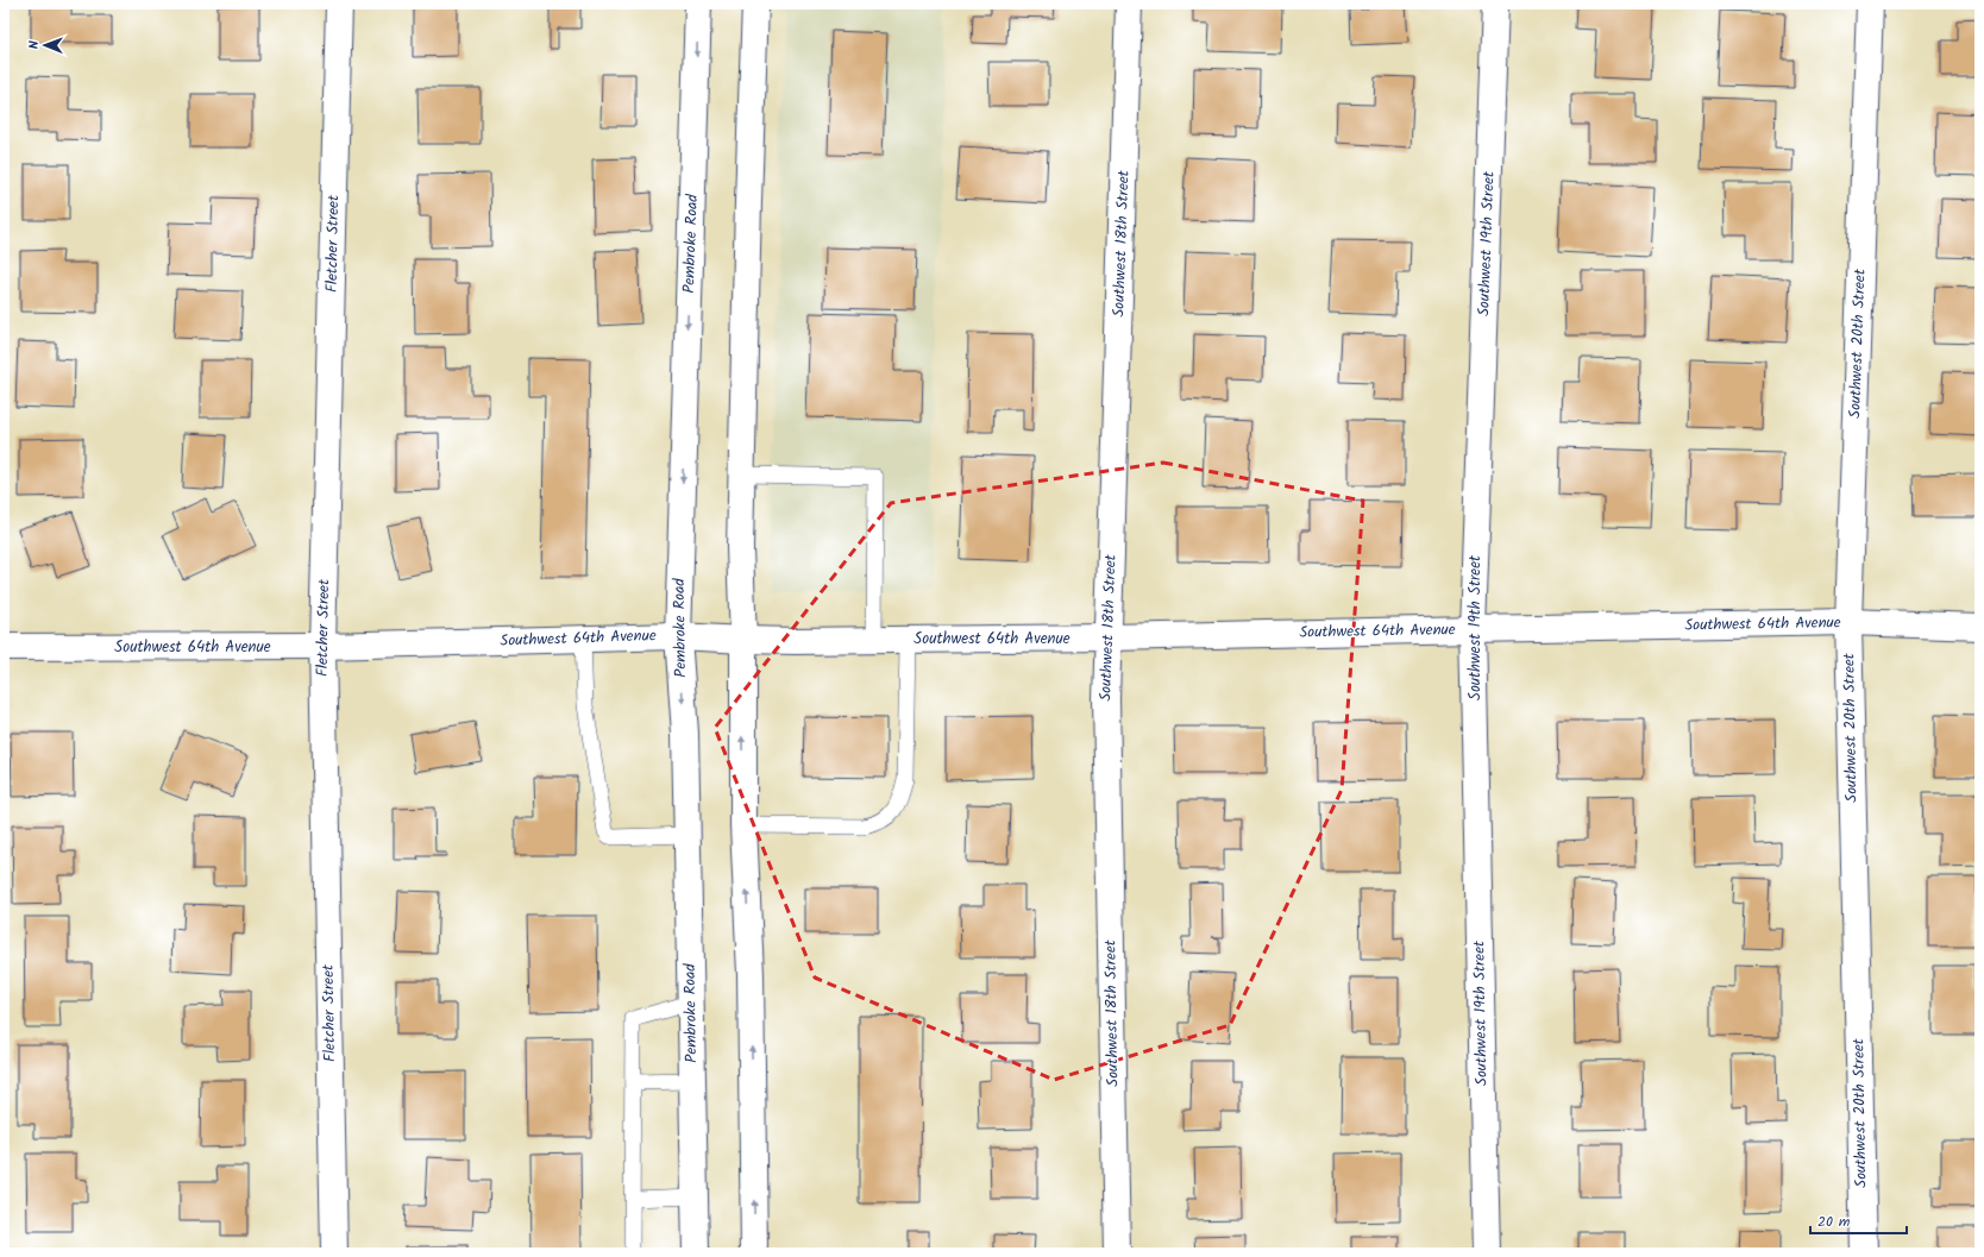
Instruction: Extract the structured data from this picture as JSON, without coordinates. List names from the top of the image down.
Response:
{
  "streets": {
    "street": [
      "Fletcher Street",
      "Pembroke Road",
      "Southwest 18th Street",
      "Southwest 19th Street",
      "Southwest 20th Street",
      "Southwest 64th Avenue"
    ]
  },
  "crossings": [
    ["Fletcher Street", "Southwest 64th Avenue"],
    ["Pembroke Road", "Southwest 64th Avenue"],
    ["Southwest 18th Street", "Southwest 64th Avenue"],
    ["Southwest 19th Street", "Southwest 64th Avenue"],
    ["Southwest 20th Street", "Southwest 64th Avenue"]
  ],
  "scale_bar": "20 m",
  "north": "left"
}
